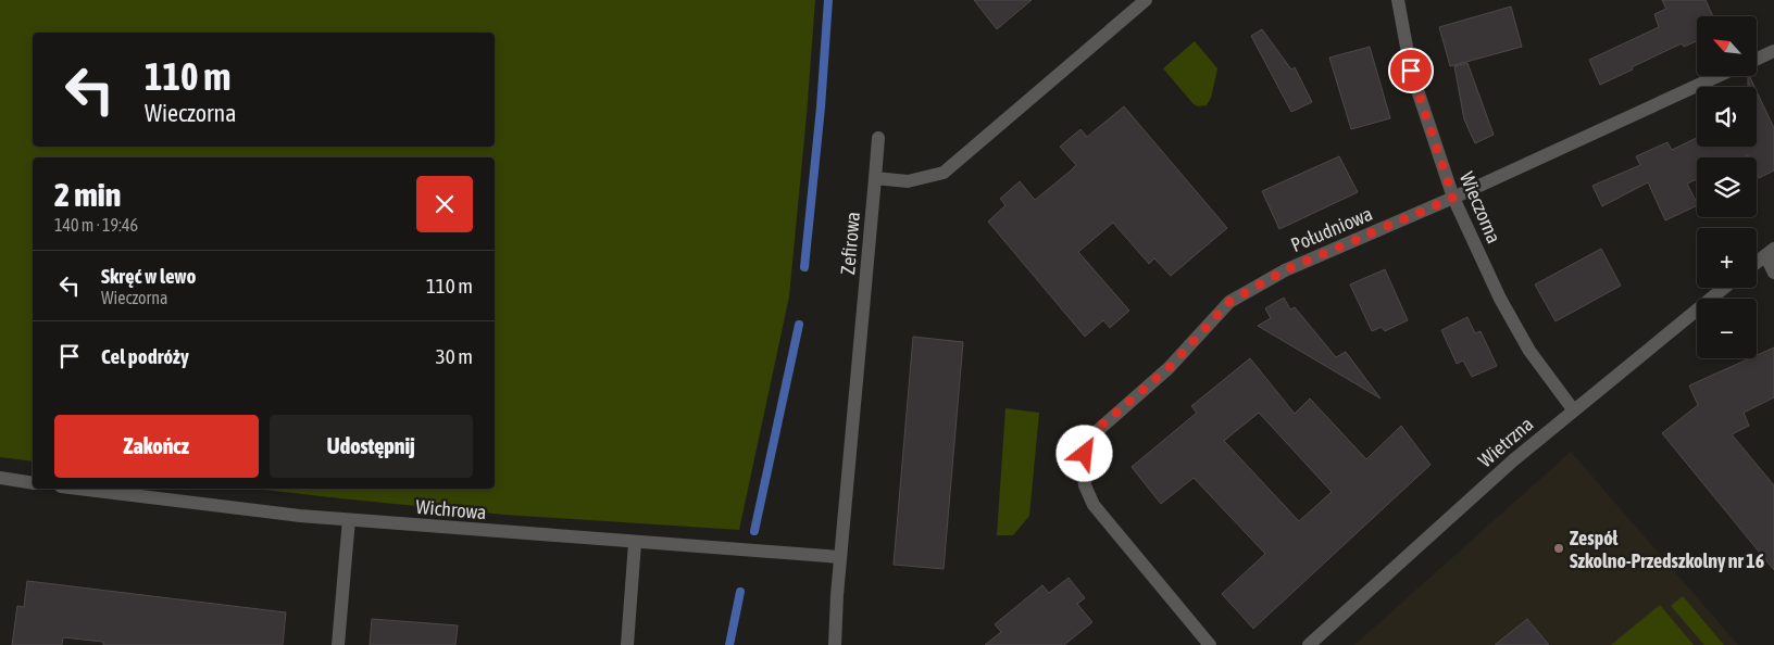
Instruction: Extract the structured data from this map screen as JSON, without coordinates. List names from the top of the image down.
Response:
{
  "streets": {
    "street": [
      "Wieczorna",
      "Południowa",
      "Zefirowa",
      "Wietrzna",
      "Wichrowa"
    ]
  },
  "crossings": [
    ["Wieczorna", "Południowa"],
    ["Wieczorna", "Wietrzna"],
    ["Zefirowa", "Wichrowa"]
  ],
  "places": ["Zespół Szkolno-Przedszkolny nr 16"],
  "north": "top left",
  "page": {
    "map_buttons": ["+", "−"],
    "turn": ["110 m", "Wieczorna"],
    "heading": ["2 min", "140 m · 19:46"],
    "list": [
      {
        "name": "Skręć w lewo",
        "note": "Wieczorna",
        "value": "110 m"
      },
      {
        "name": "Cel podróży",
        "value": "30 m"
      }
    ],
    "buttons": ["Zakończ", "Udostępnij"]
  }
}
